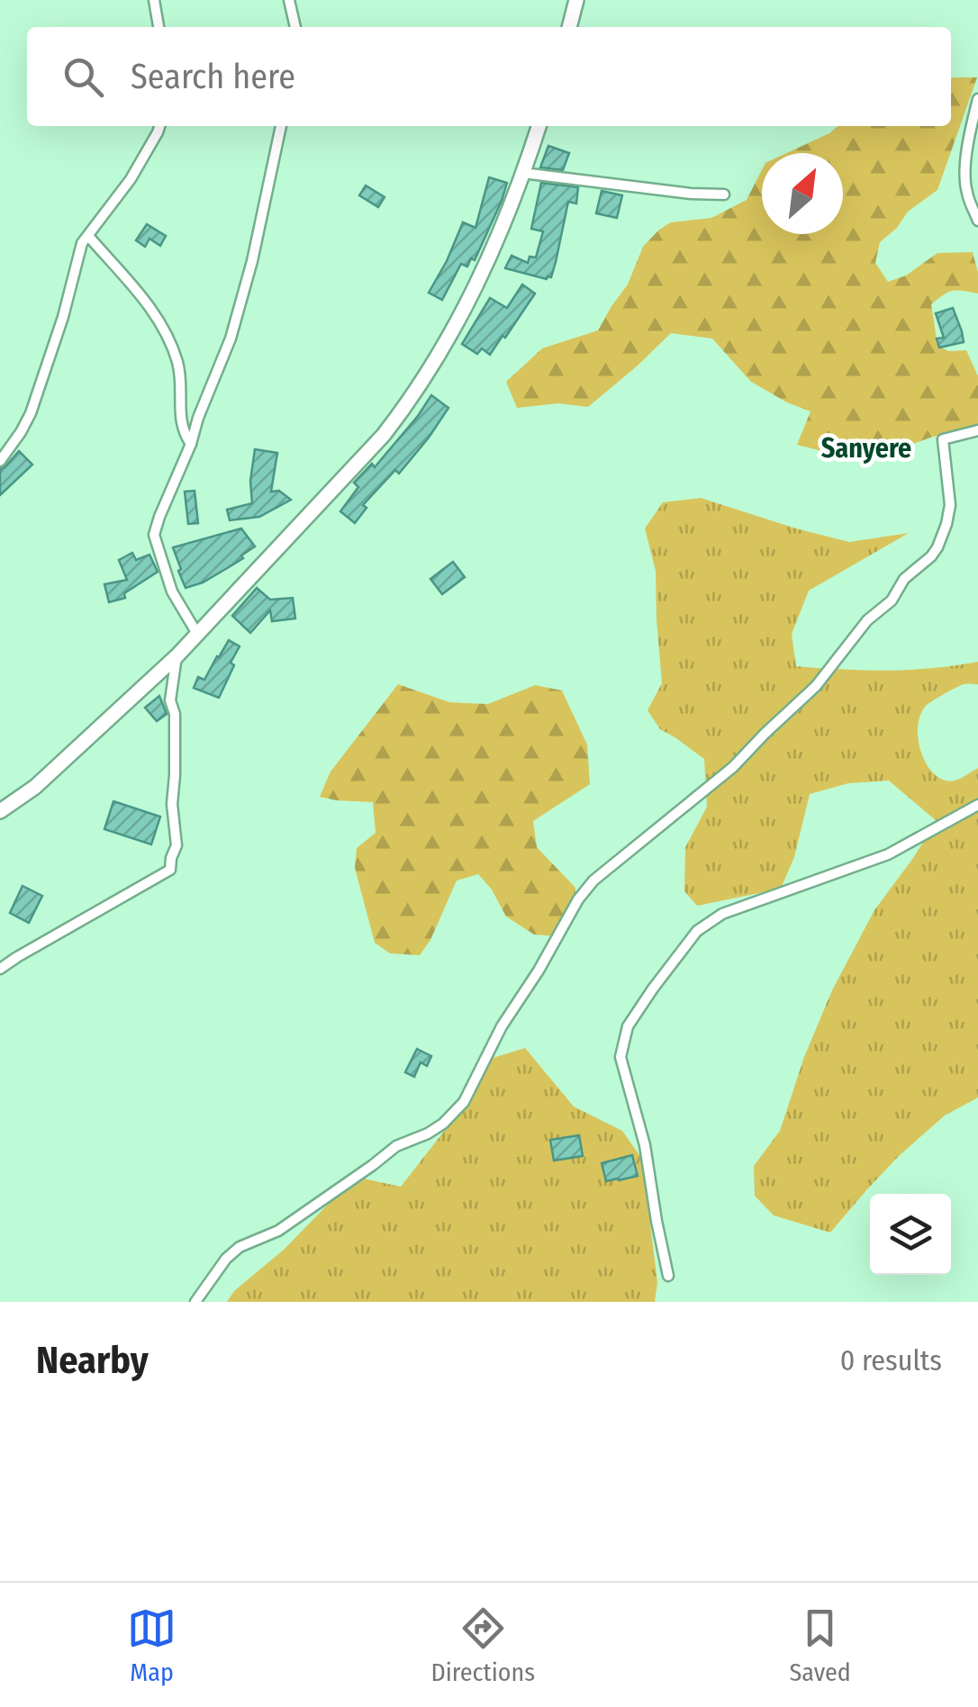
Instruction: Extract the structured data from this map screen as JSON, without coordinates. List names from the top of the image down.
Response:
{
  "districts": ["Sanyere"],
  "north": "top right",
  "page": {
    "search": "Search here",
    "heading": ["Nearby", "0 results"],
    "nav": ["Map", "Directions", "Saved"]
  }
}
